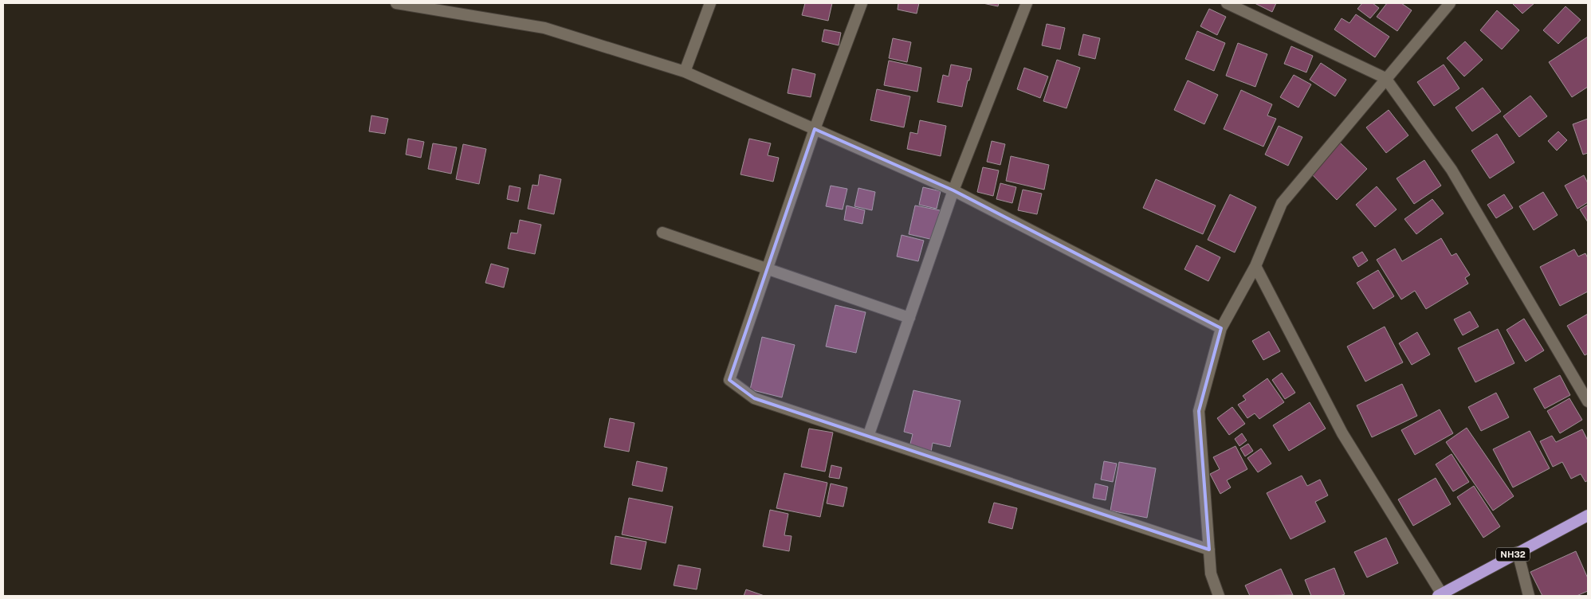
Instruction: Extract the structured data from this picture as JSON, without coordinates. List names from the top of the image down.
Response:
{
  "streets": {
    "highway": ["NH32"]
  }
}
